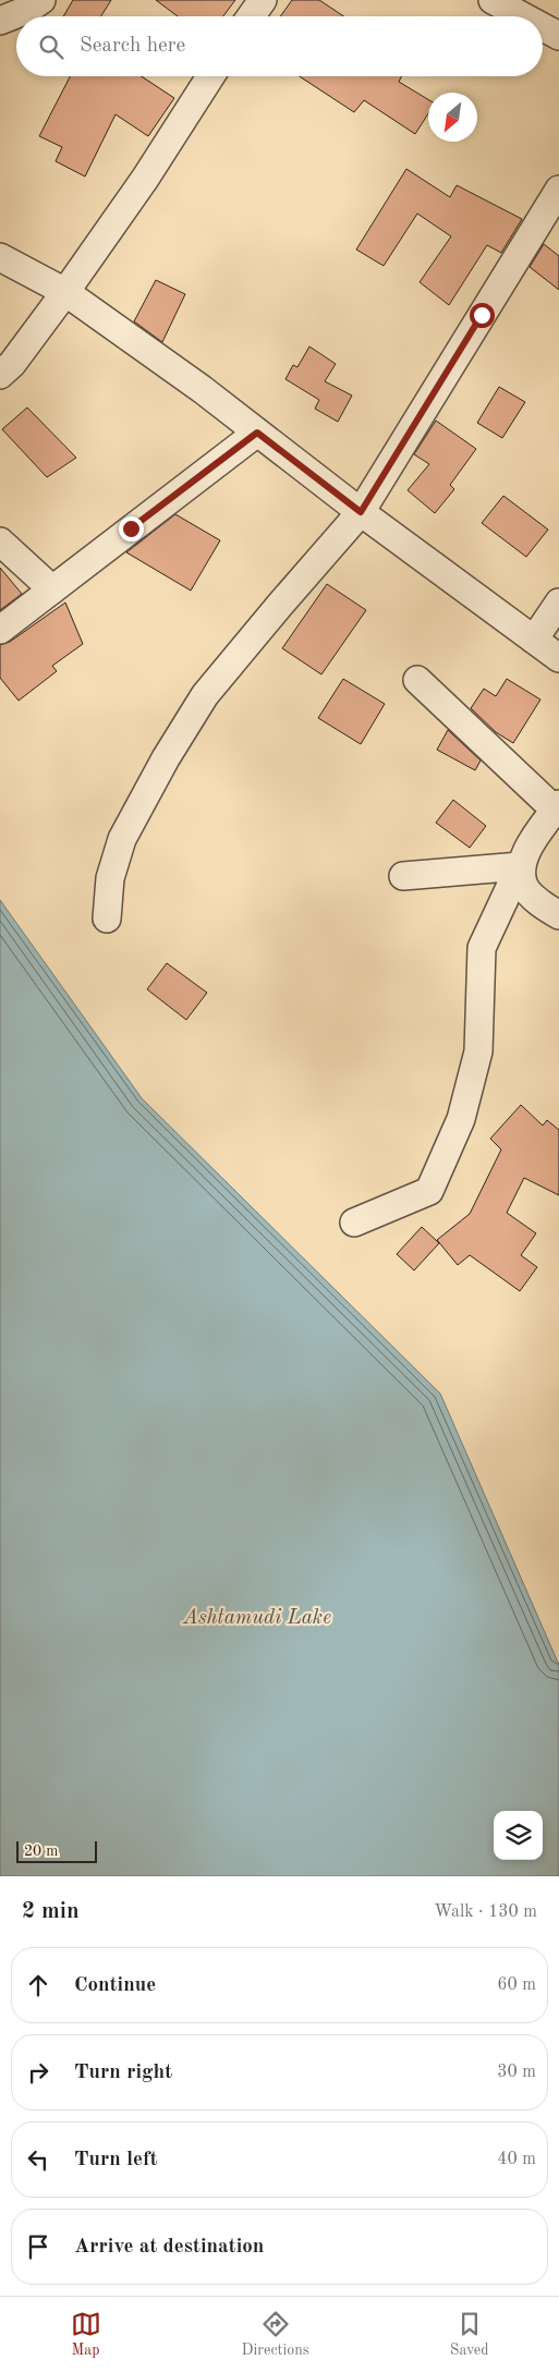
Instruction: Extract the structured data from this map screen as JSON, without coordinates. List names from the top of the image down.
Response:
{
  "water": ["Ashtamudi Lake"],
  "scale_bar": "20 m",
  "north": "bottom left",
  "page": {
    "search": "Search here",
    "scale": "20 m",
    "heading": ["2 min", "Walk · 130 m"],
    "list": [
      ["Continue", "60 m"],
      ["Turn right", "30 m"],
      ["Turn left", "40 m"],
      "Arrive at destination"
    ],
    "nav": ["Map", "Directions", "Saved"]
  }
}
